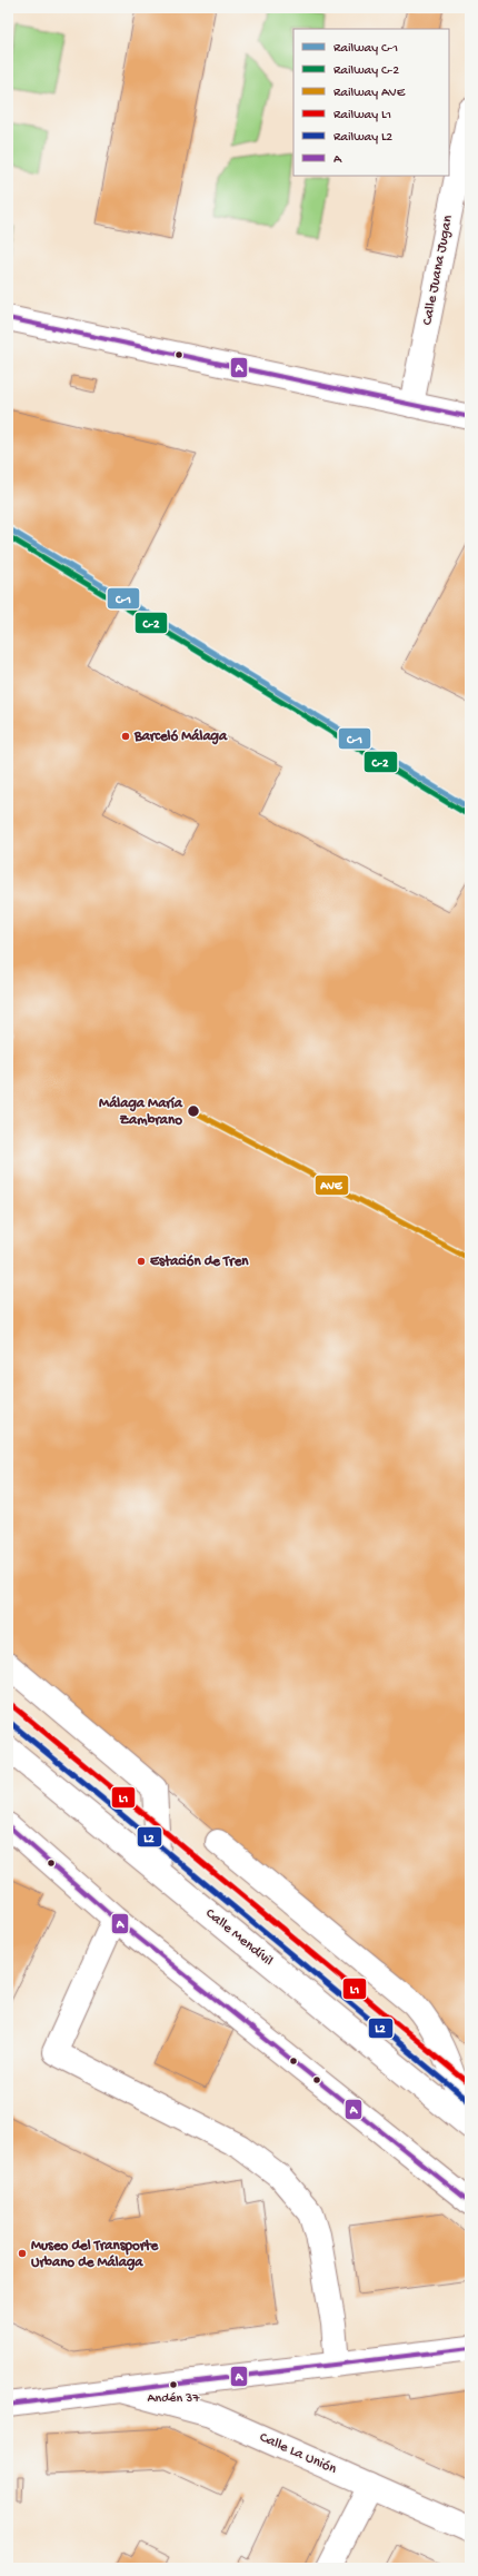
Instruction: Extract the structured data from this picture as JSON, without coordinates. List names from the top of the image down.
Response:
{
  "streets": {
    "street": ["Calle Juana Jugan", "Calle Mendívil", "Calle La Unión"]
  },
  "places": [
    "Barceló Málaga",
    "Málaga María Zambrano",
    "Estación de Tren",
    "Museo del Transporte Urbano de Málaga",
    "Andén 37"
  ],
  "lines": [
    "transit line A",
    "rail line C-1",
    "rail line C-2",
    "rail line AVE",
    "rail line L1",
    "rail line L2"
  ],
  "legend": [
    "Railway C-1",
    "Railway C-2",
    "Railway AVE",
    "Railway L1",
    "Railway L2",
    "A"
  ]
}
